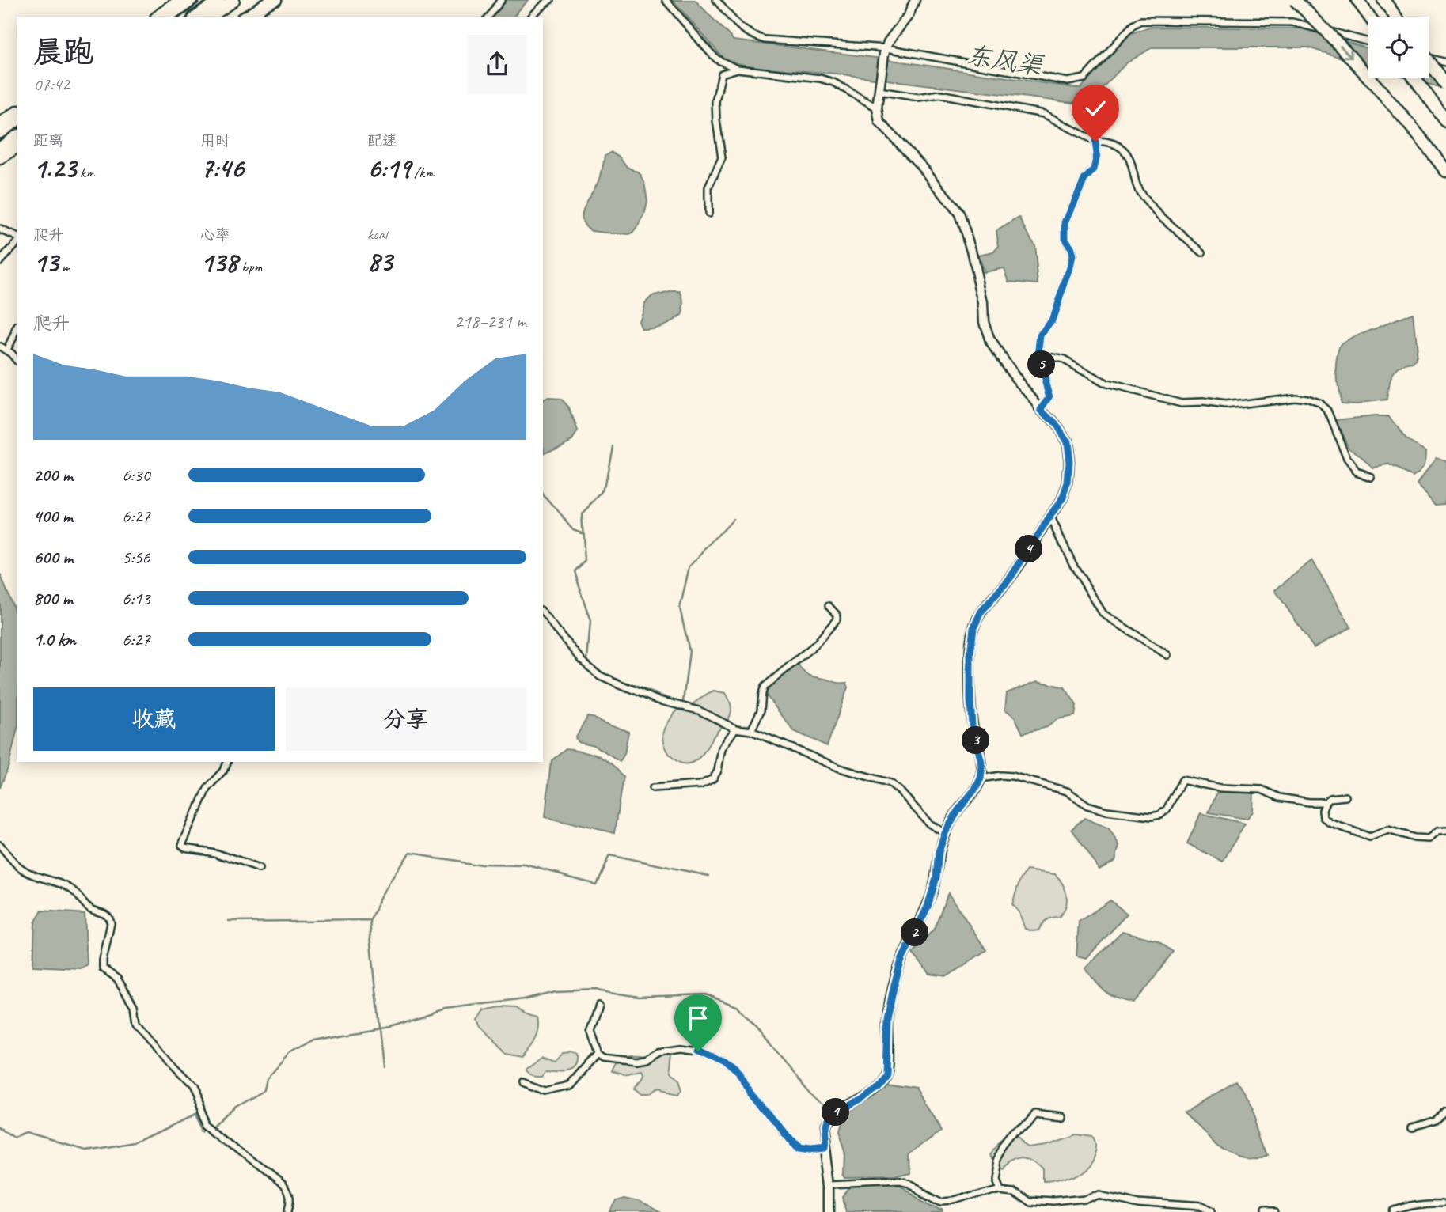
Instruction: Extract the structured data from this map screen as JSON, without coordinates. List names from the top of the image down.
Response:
{
  "water": ["东风渠"],
  "page": {
    "heading": ["晨跑", "07:42"],
    "stats": [
      ["距离", "1.23 km"],
      ["用时", "7:46"],
      ["配速", "6:19 /km"],
      ["爬升", "13 m"],
      ["心率", "138 bpm"],
      ["kcal", "83"]
    ],
    "chart": ["爬升", "218–231 m"],
    "pins": [
      "5",
      "4",
      "3",
      "2",
      "1"
    ],
    "list": [
      {
        "name": "200 m",
        "note": "6:30"
      },
      {
        "name": "400 m",
        "note": "6:27"
      },
      {
        "name": "600 m",
        "note": "5:56"
      },
      {
        "name": "800 m",
        "note": "6:13"
      },
      {
        "name": "1.0 km",
        "note": "6:27"
      }
    ],
    "buttons": ["收藏", "分享"]
  }
}
